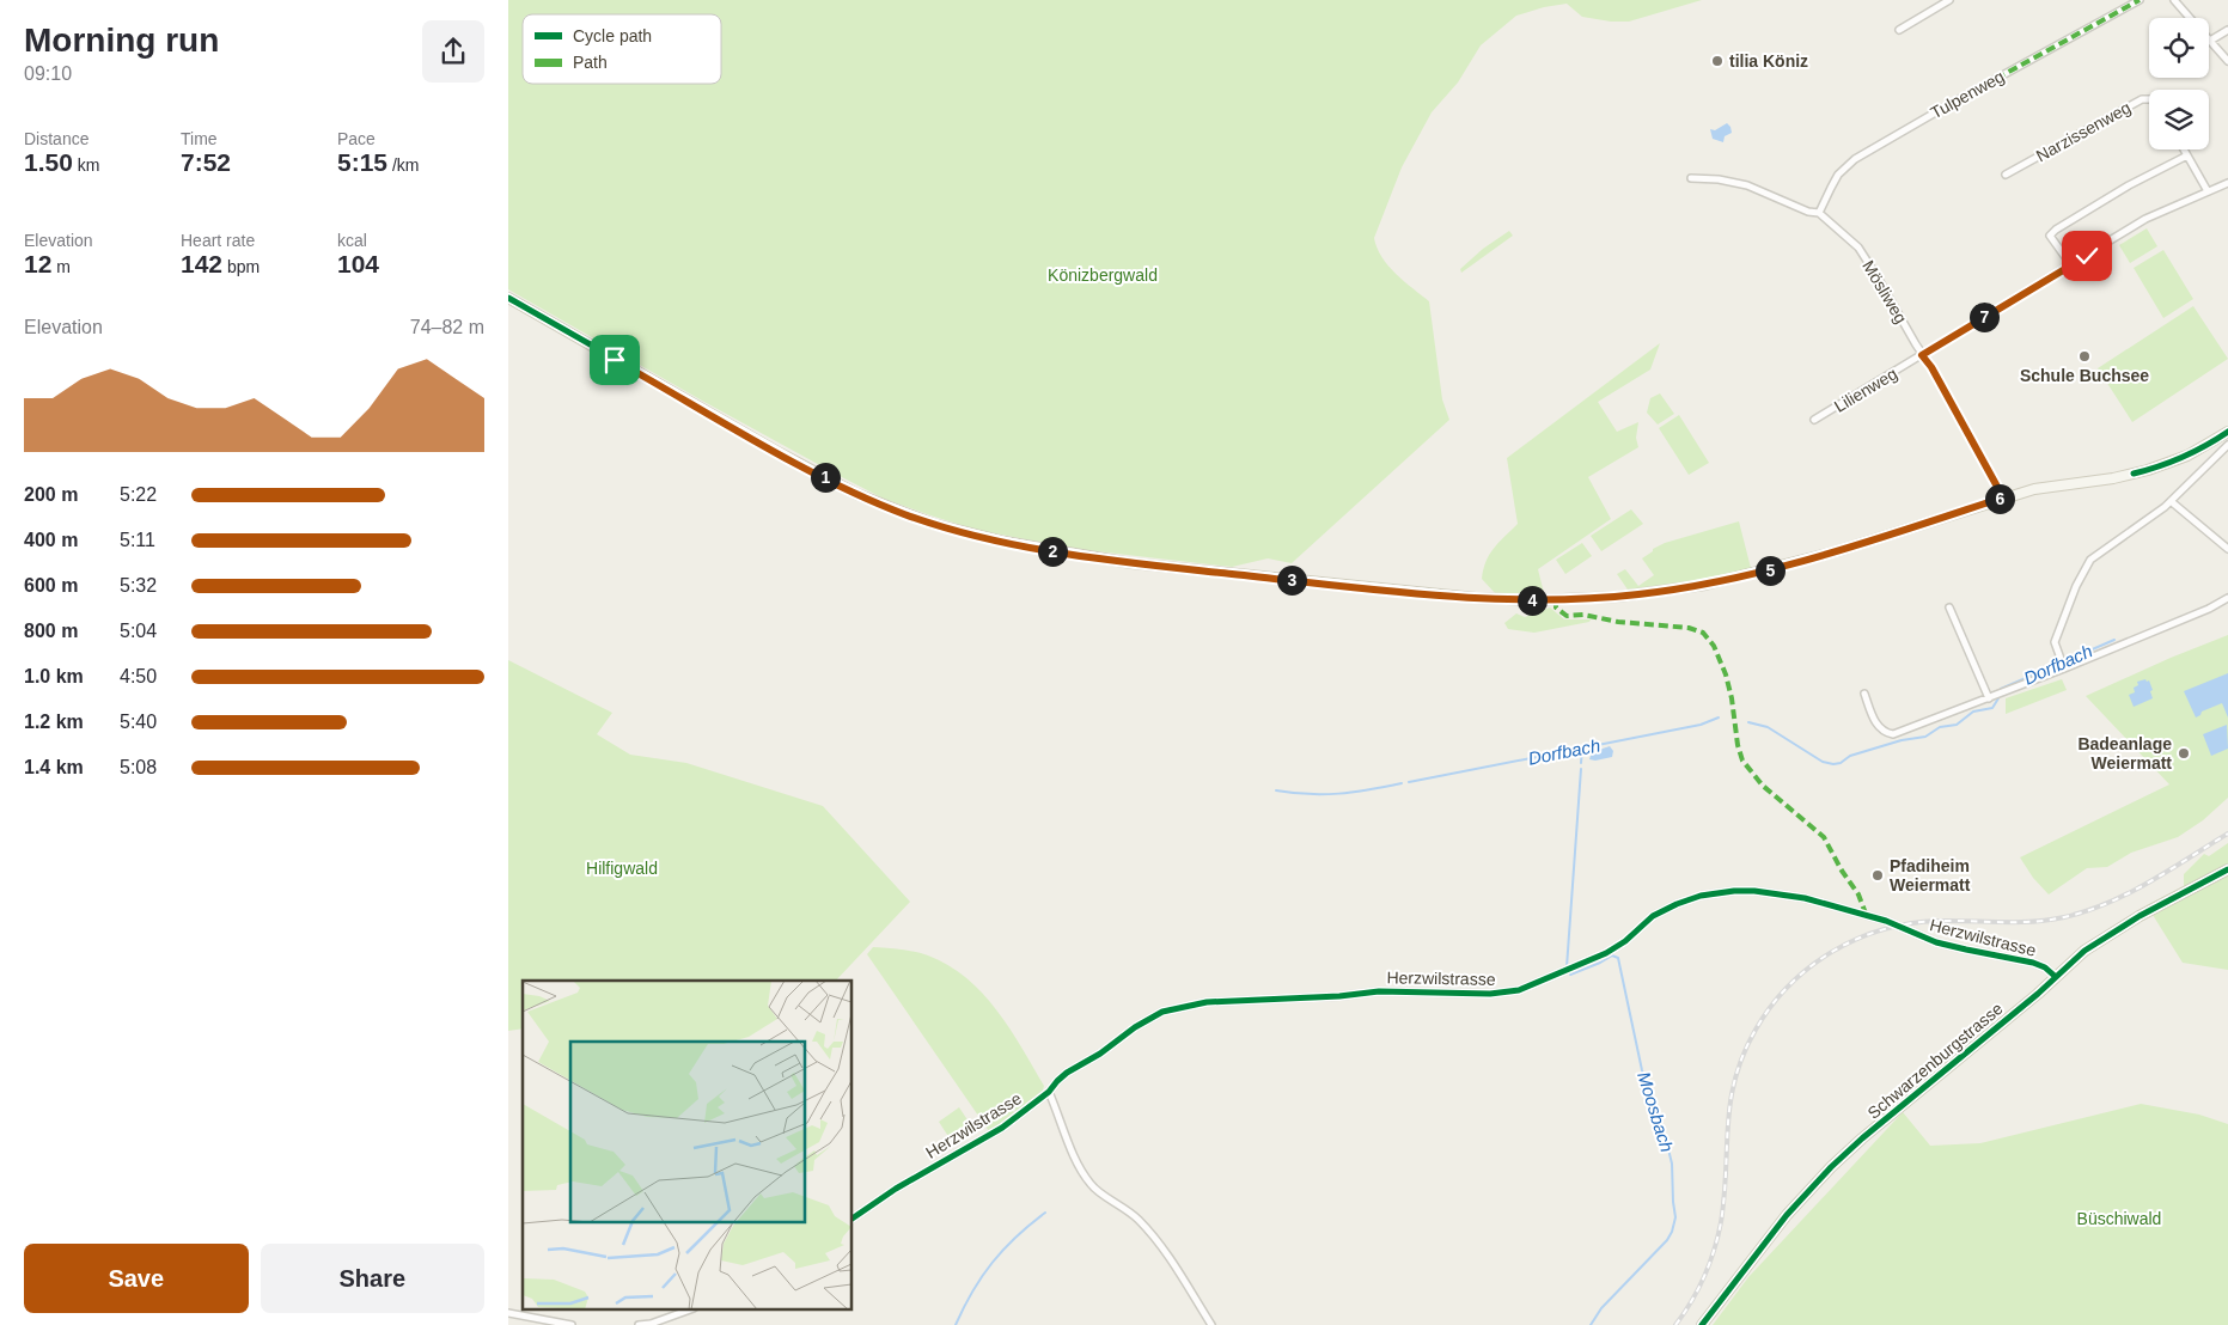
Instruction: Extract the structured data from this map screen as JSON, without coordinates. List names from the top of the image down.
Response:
{
  "streets": {
    "street": [
      "Tulpenweg",
      "Narzissenweg",
      "Mösliweg",
      "Lilienweg",
      "Herzwilstrasse",
      "Schwarzenburgstrasse"
    ]
  },
  "crossings": [
    ["Tulpenweg", "Mösliweg"],
    ["Mösliweg", "Lilienweg"],
    ["Herzwilstrasse", "Schwarzenburgstrasse"]
  ],
  "water": ["Dorfbach", "Moosbach"],
  "parks": ["Könizbergwald", "Hilfigwald", "Büschiwald"],
  "places": [
    "tilia Köniz",
    "Schule Buchsee",
    "Badeanlage Weiermatt",
    "Pfadiheim Weiermatt"
  ],
  "legend": ["Cycle path", "Path"],
  "page": {
    "heading": ["Morning run", "09:10"],
    "stats": [
      ["Distance", "1.50 km"],
      ["Time", "7:52"],
      ["Pace", "5:15 /km"],
      ["Elevation", "12 m"],
      ["Heart rate", "142 bpm"],
      ["kcal", "104"]
    ],
    "pins": [
      "7",
      "1",
      "6",
      "2",
      "5",
      "3",
      "4"
    ],
    "chart": ["Elevation", "74–82 m"],
    "list": [
      {
        "name": "200 m",
        "note": "5:22"
      },
      {
        "name": "400 m",
        "note": "5:11"
      },
      {
        "name": "600 m",
        "note": "5:32"
      },
      {
        "name": "800 m",
        "note": "5:04"
      },
      {
        "name": "1.0 km",
        "note": "4:50"
      },
      {
        "name": "1.2 km",
        "note": "5:40"
      },
      {
        "name": "1.4 km",
        "note": "5:08"
      }
    ],
    "buttons": ["Save", "Share"]
  }
}
